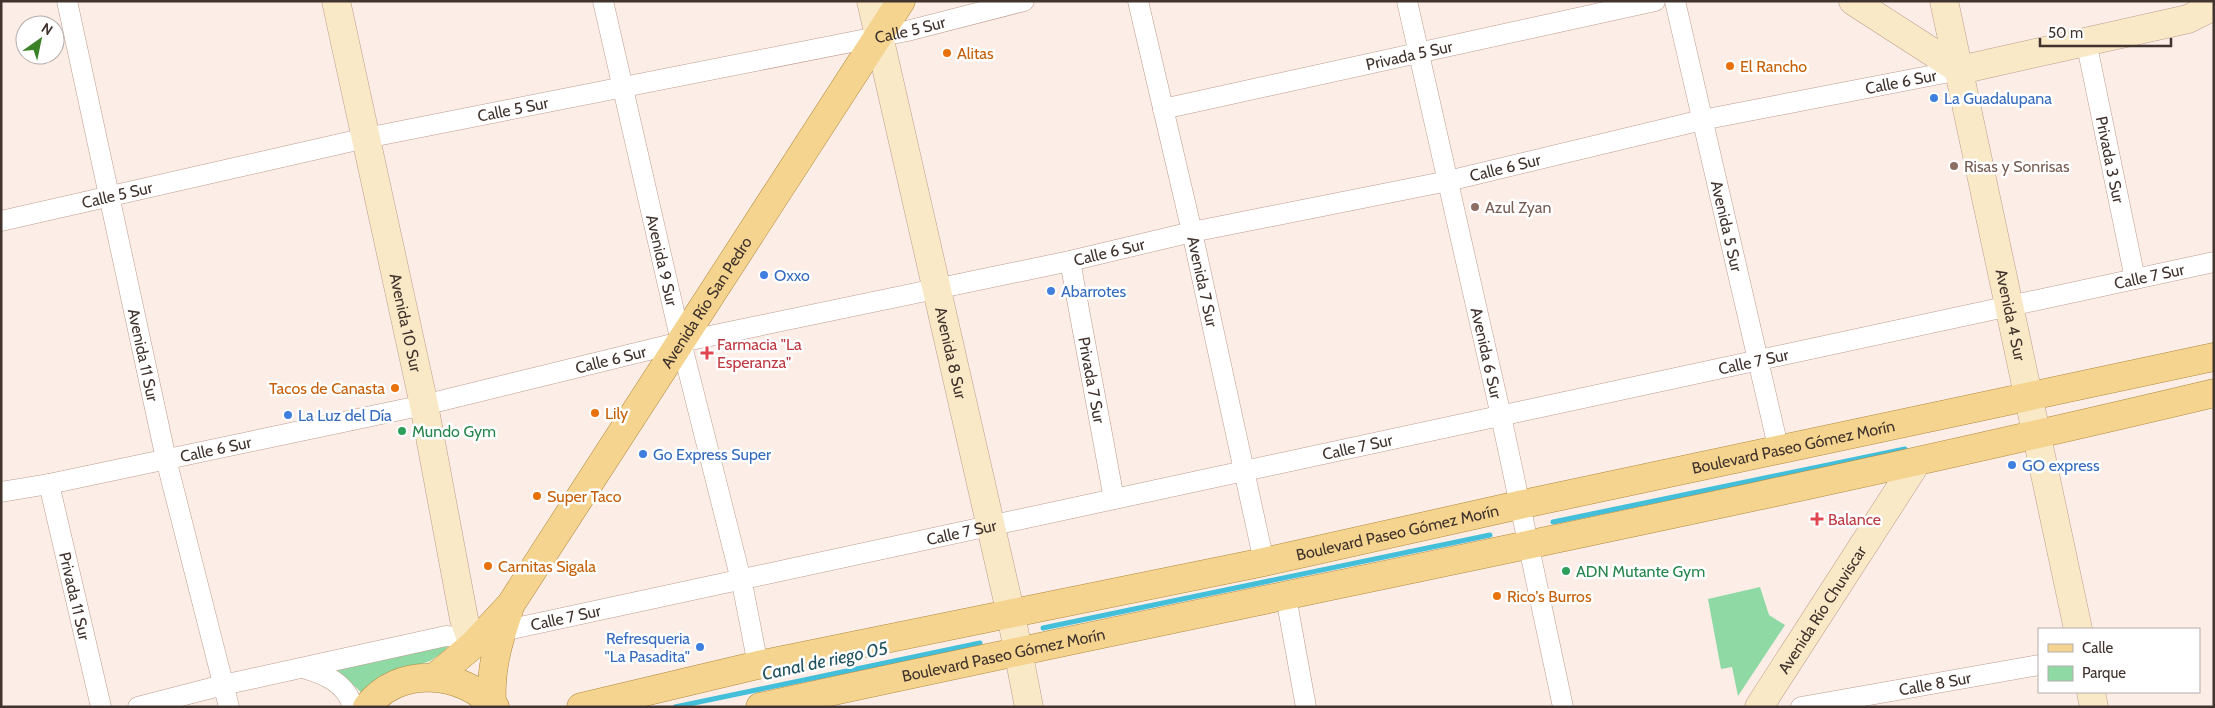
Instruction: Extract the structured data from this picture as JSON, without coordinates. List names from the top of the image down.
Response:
{
  "streets": {
    "main road": ["Avenida Río San Pedro", "Boulevard Paseo Gómez Morín"],
    "street": [
      "Calle 5 Sur",
      "Privada 5 Sur",
      "Calle 6 Sur",
      "Privada 3 Sur",
      "Avenida 5 Sur",
      "Avenida 9 Sur",
      "Calle 7 Sur",
      "Avenida 7 Sur",
      "Avenida 4 Sur",
      "Avenida 10 Sur",
      "Avenida 6 Sur",
      "Avenida 8 Sur",
      "Avenida 11 Sur",
      "Privada 7 Sur",
      "Privada 11 Sur",
      "Avenida Río Chuviscar",
      "Calle 8 Sur"
    ]
  },
  "crossings": [
    ["Calle 5 Sur", "Avenida 9 Sur"],
    ["Calle 5 Sur", "Avenida Río San Pedro"],
    ["Calle 5 Sur", "Avenida 10 Sur"],
    ["Calle 5 Sur", "Avenida 8 Sur"],
    ["Calle 5 Sur", "Avenida 11 Sur"],
    ["Privada 5 Sur", "Avenida 7 Sur"],
    ["Privada 5 Sur", "Avenida 6 Sur"],
    ["Calle 6 Sur", "Privada 3 Sur"],
    ["Calle 6 Sur", "Avenida 5 Sur"],
    ["Calle 6 Sur", "Avenida 9 Sur"],
    ["Calle 6 Sur", "Avenida 7 Sur"],
    ["Calle 6 Sur", "Avenida Río San Pedro"],
    ["Calle 6 Sur", "Avenida 4 Sur"],
    ["Calle 6 Sur", "Avenida 10 Sur"],
    ["Calle 6 Sur", "Avenida 6 Sur"],
    ["Calle 6 Sur", "Avenida 8 Sur"],
    ["Calle 6 Sur", "Avenida 11 Sur"],
    ["Calle 6 Sur", "Privada 7 Sur"],
    ["Calle 6 Sur", "Privada 11 Sur"],
    ["Privada 3 Sur", "Calle 7 Sur"],
    ["Avenida 5 Sur", "Calle 7 Sur"],
    ["Avenida 5 Sur", "Boulevard Paseo Gómez Morín"],
    ["Avenida 9 Sur", "Calle 7 Sur"],
    ["Avenida 9 Sur", "Avenida Río San Pedro"],
    ["Avenida 9 Sur", "Boulevard Paseo Gómez Morín"],
    ["Calle 7 Sur", "Avenida 7 Sur"],
    ["Calle 7 Sur", "Avenida Río San Pedro"],
    ["Calle 7 Sur", "Avenida 4 Sur"],
    ["Calle 7 Sur", "Avenida 6 Sur"],
    ["Calle 7 Sur", "Avenida 8 Sur"],
    ["Calle 7 Sur", "Privada 7 Sur"],
    ["Avenida 7 Sur", "Boulevard Paseo Gómez Morín"],
    ["Avenida Río San Pedro", "Avenida 10 Sur"],
    ["Avenida Río San Pedro", "Avenida 8 Sur"],
    ["Avenida 4 Sur", "Boulevard Paseo Gómez Morín"],
    ["Avenida 6 Sur", "Boulevard Paseo Gómez Morín"],
    ["Avenida 8 Sur", "Boulevard Paseo Gómez Morín"],
    ["Boulevard Paseo Gómez Morín", "Avenida Río Chuviscar"]
  ],
  "water": ["Canal de riego 05"],
  "places": {
    "other": [
      "Alitas",
      "El Rancho",
      "La Guadalupana",
      "Risas y Sonrisas",
      "Azul Zyan",
      "Oxxo",
      "Abarrotes",
      "Tacos de Canasta",
      "Lily",
      "La Luz del Día",
      "Mundo Gym",
      "Go Express Super",
      "GO express",
      "Super Taco",
      "Carnitas Sigala",
      "ADN Mutante Gym",
      "Rico's Burros",
      "Refresqueria \"La Pasadita\""
    ],
    "health": ["Farmacia \"La Esperanza\"", "Balance"]
  },
  "legend": ["Calle", "Parque"],
  "scale_bar": "50 m",
  "north": "top right"
}
